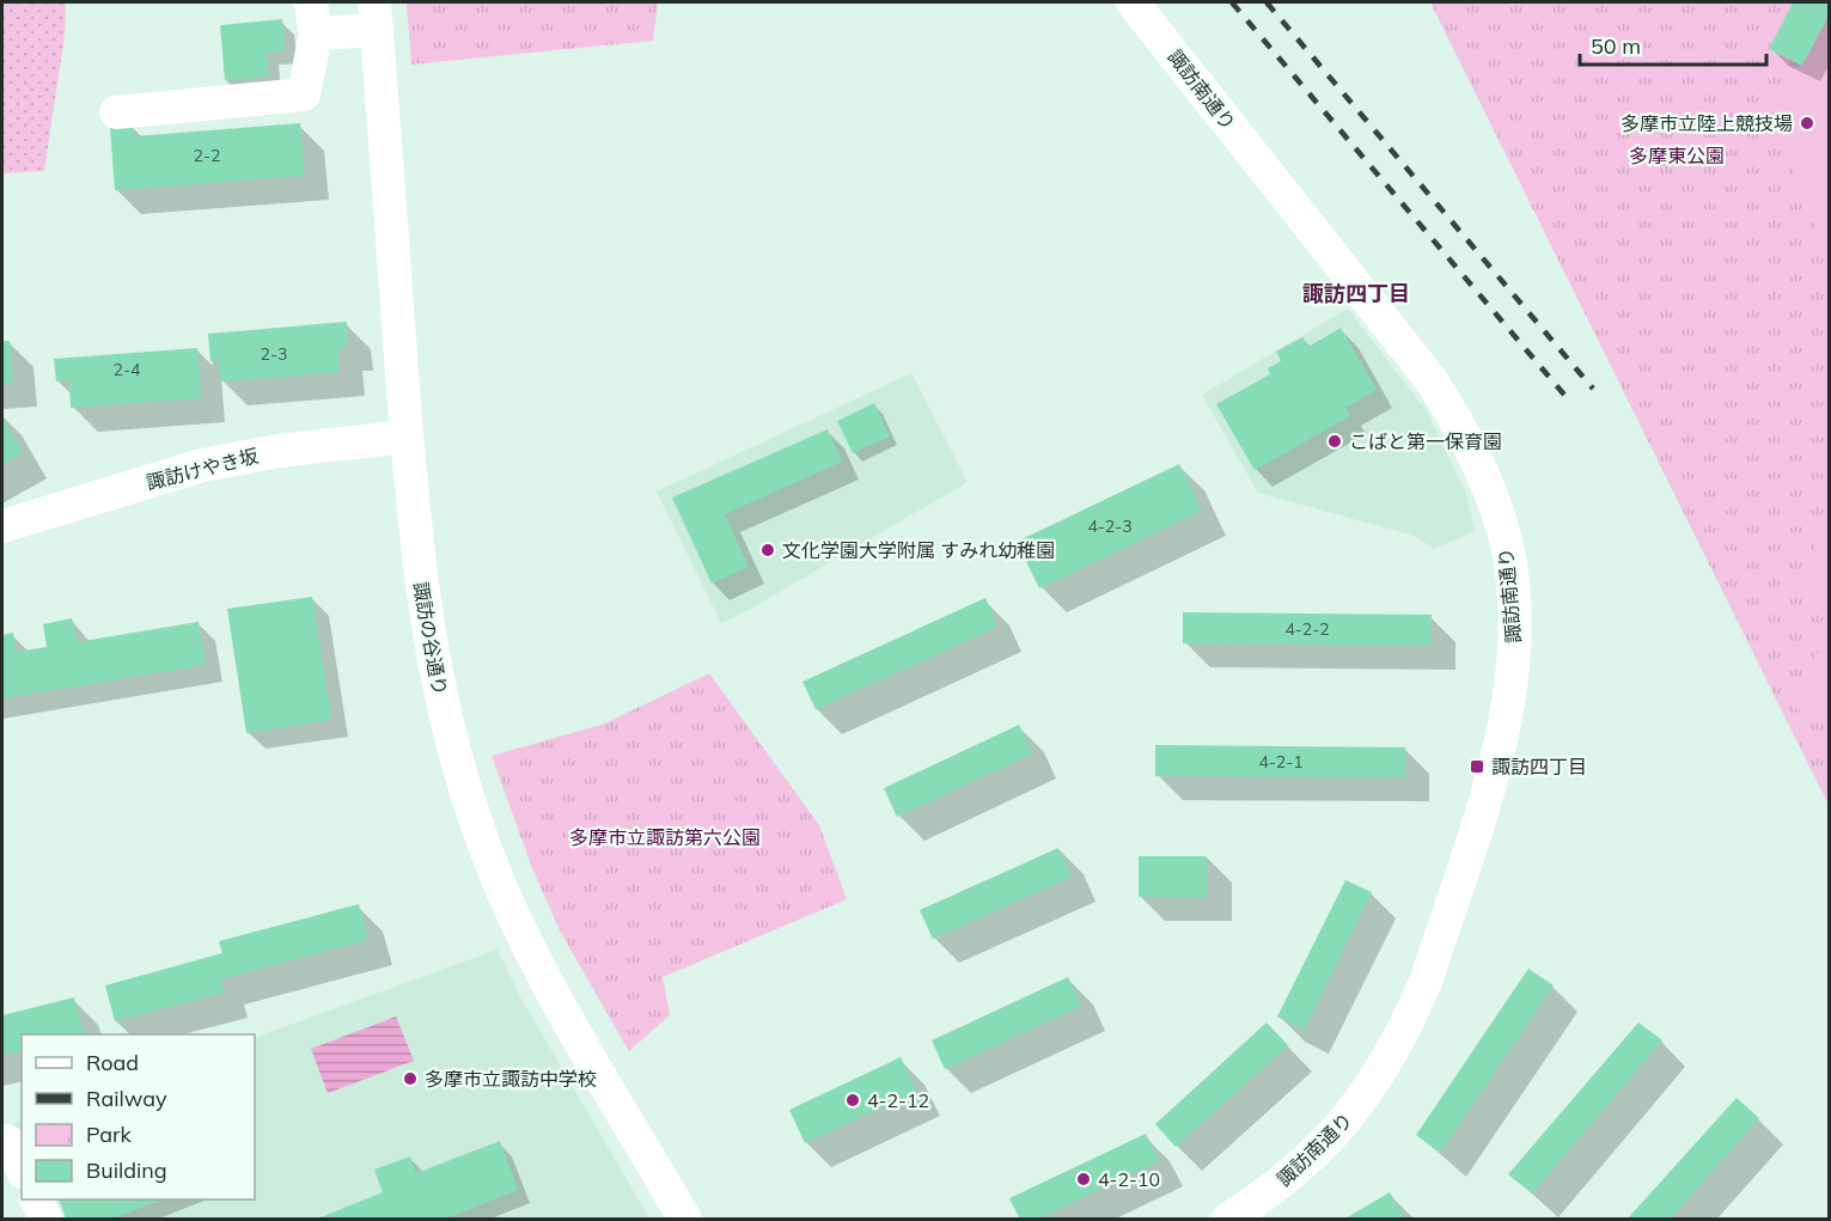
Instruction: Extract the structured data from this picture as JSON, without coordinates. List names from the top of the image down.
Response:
{
  "streets": {
    "street": ["諏訪南通り", "諏訪けやき坂", "諏訪の谷通り"]
  },
  "crossings": [
    ["諏訪けやき坂", "諏訪の谷通り"]
  ],
  "districts": ["諏訪四丁目"],
  "parks": ["多摩東公園", "多摩市立諏訪第六公園"],
  "places": {
    "other": [
      "多摩市立陸上競技場",
      "こばと第一保育園",
      "文化学園大学附属 すみれ幼稚園",
      "多摩市立諏訪中学校",
      "4-2-12",
      "4-2-10"
    ],
    "transit": ["諏訪四丁目"]
  },
  "house_numbers": [
    "2-2",
    "2-3",
    "2-4",
    "4-2-3",
    "4-2-2",
    "4-2-1"
  ],
  "legend": [
    "Road",
    "Railway",
    "Park",
    "Building"
  ],
  "scale_bar": "50 m"
}
